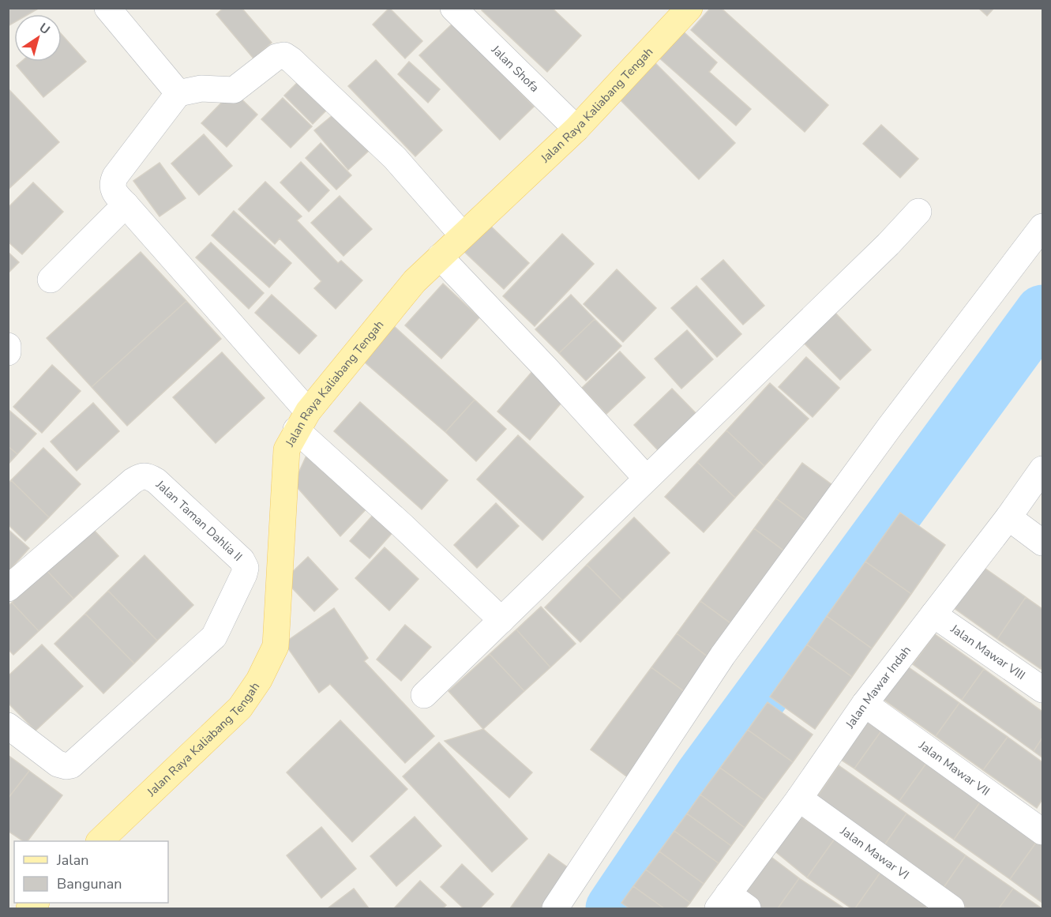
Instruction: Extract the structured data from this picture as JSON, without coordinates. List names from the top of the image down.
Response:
{
  "streets": {
    "main road": ["Jalan Raya Kaliabang Tengah"],
    "street": [
      "Jalan Shofa",
      "Jalan Taman Dahlia II",
      "Jalan Mawar VIII",
      "Jalan Mawar Indah",
      "Jalan Mawar VII",
      "Jalan Mawar VI"
    ]
  },
  "crossings": [
    ["Jalan Shofa", "Jalan Raya Kaliabang Tengah"],
    ["Jalan Mawar VIII", "Jalan Mawar Indah"],
    ["Jalan Mawar Indah", "Jalan Mawar VII"],
    ["Jalan Mawar Indah", "Jalan Mawar VI"]
  ],
  "legend": ["Jalan", "Bangunan"],
  "north": "top right"
}
